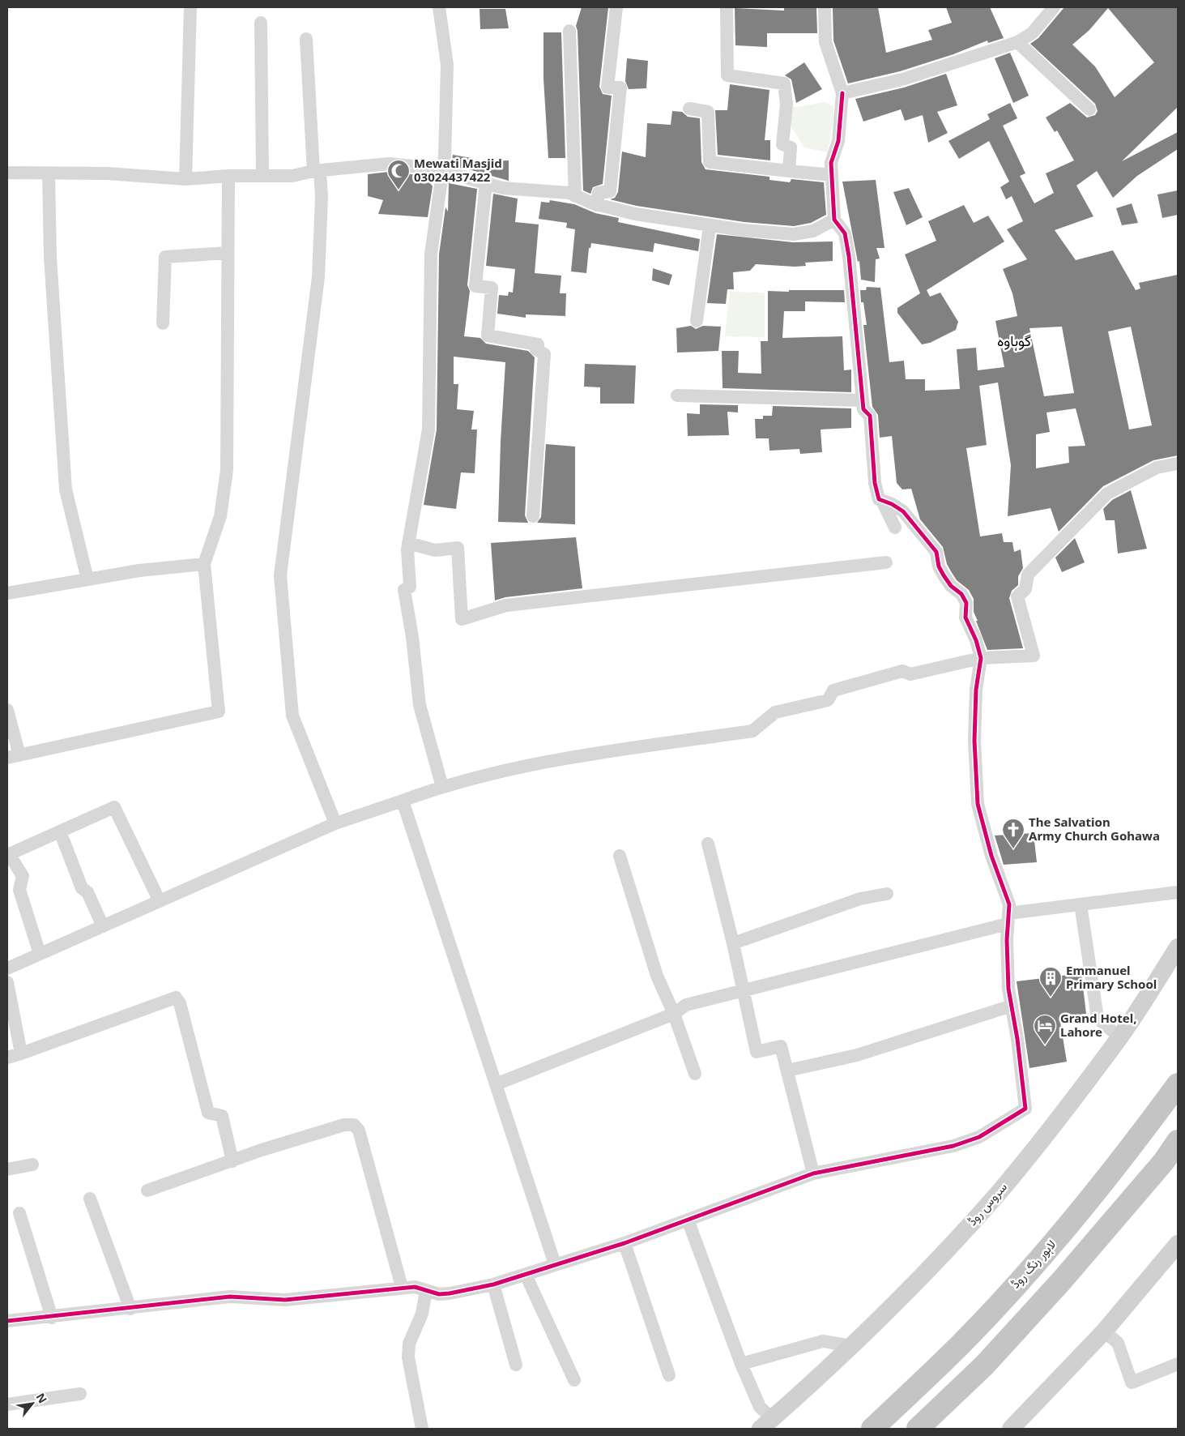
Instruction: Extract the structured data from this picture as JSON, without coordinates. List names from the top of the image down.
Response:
{
  "streets": {
    "highway": ["لاہور رنگ روڈ"],
    "street": ["سروس روڈ"]
  },
  "districts": ["گوہاوہ"],
  "places": {
    "mosque": ["Mewati Masjid 03024437422"],
    "church": ["The Salvation Army Church Gohawa"],
    "building": ["Emmanuel Primary School"],
    "hotel": ["Grand Hotel, Lahore"]
  },
  "north": "top right"
}
